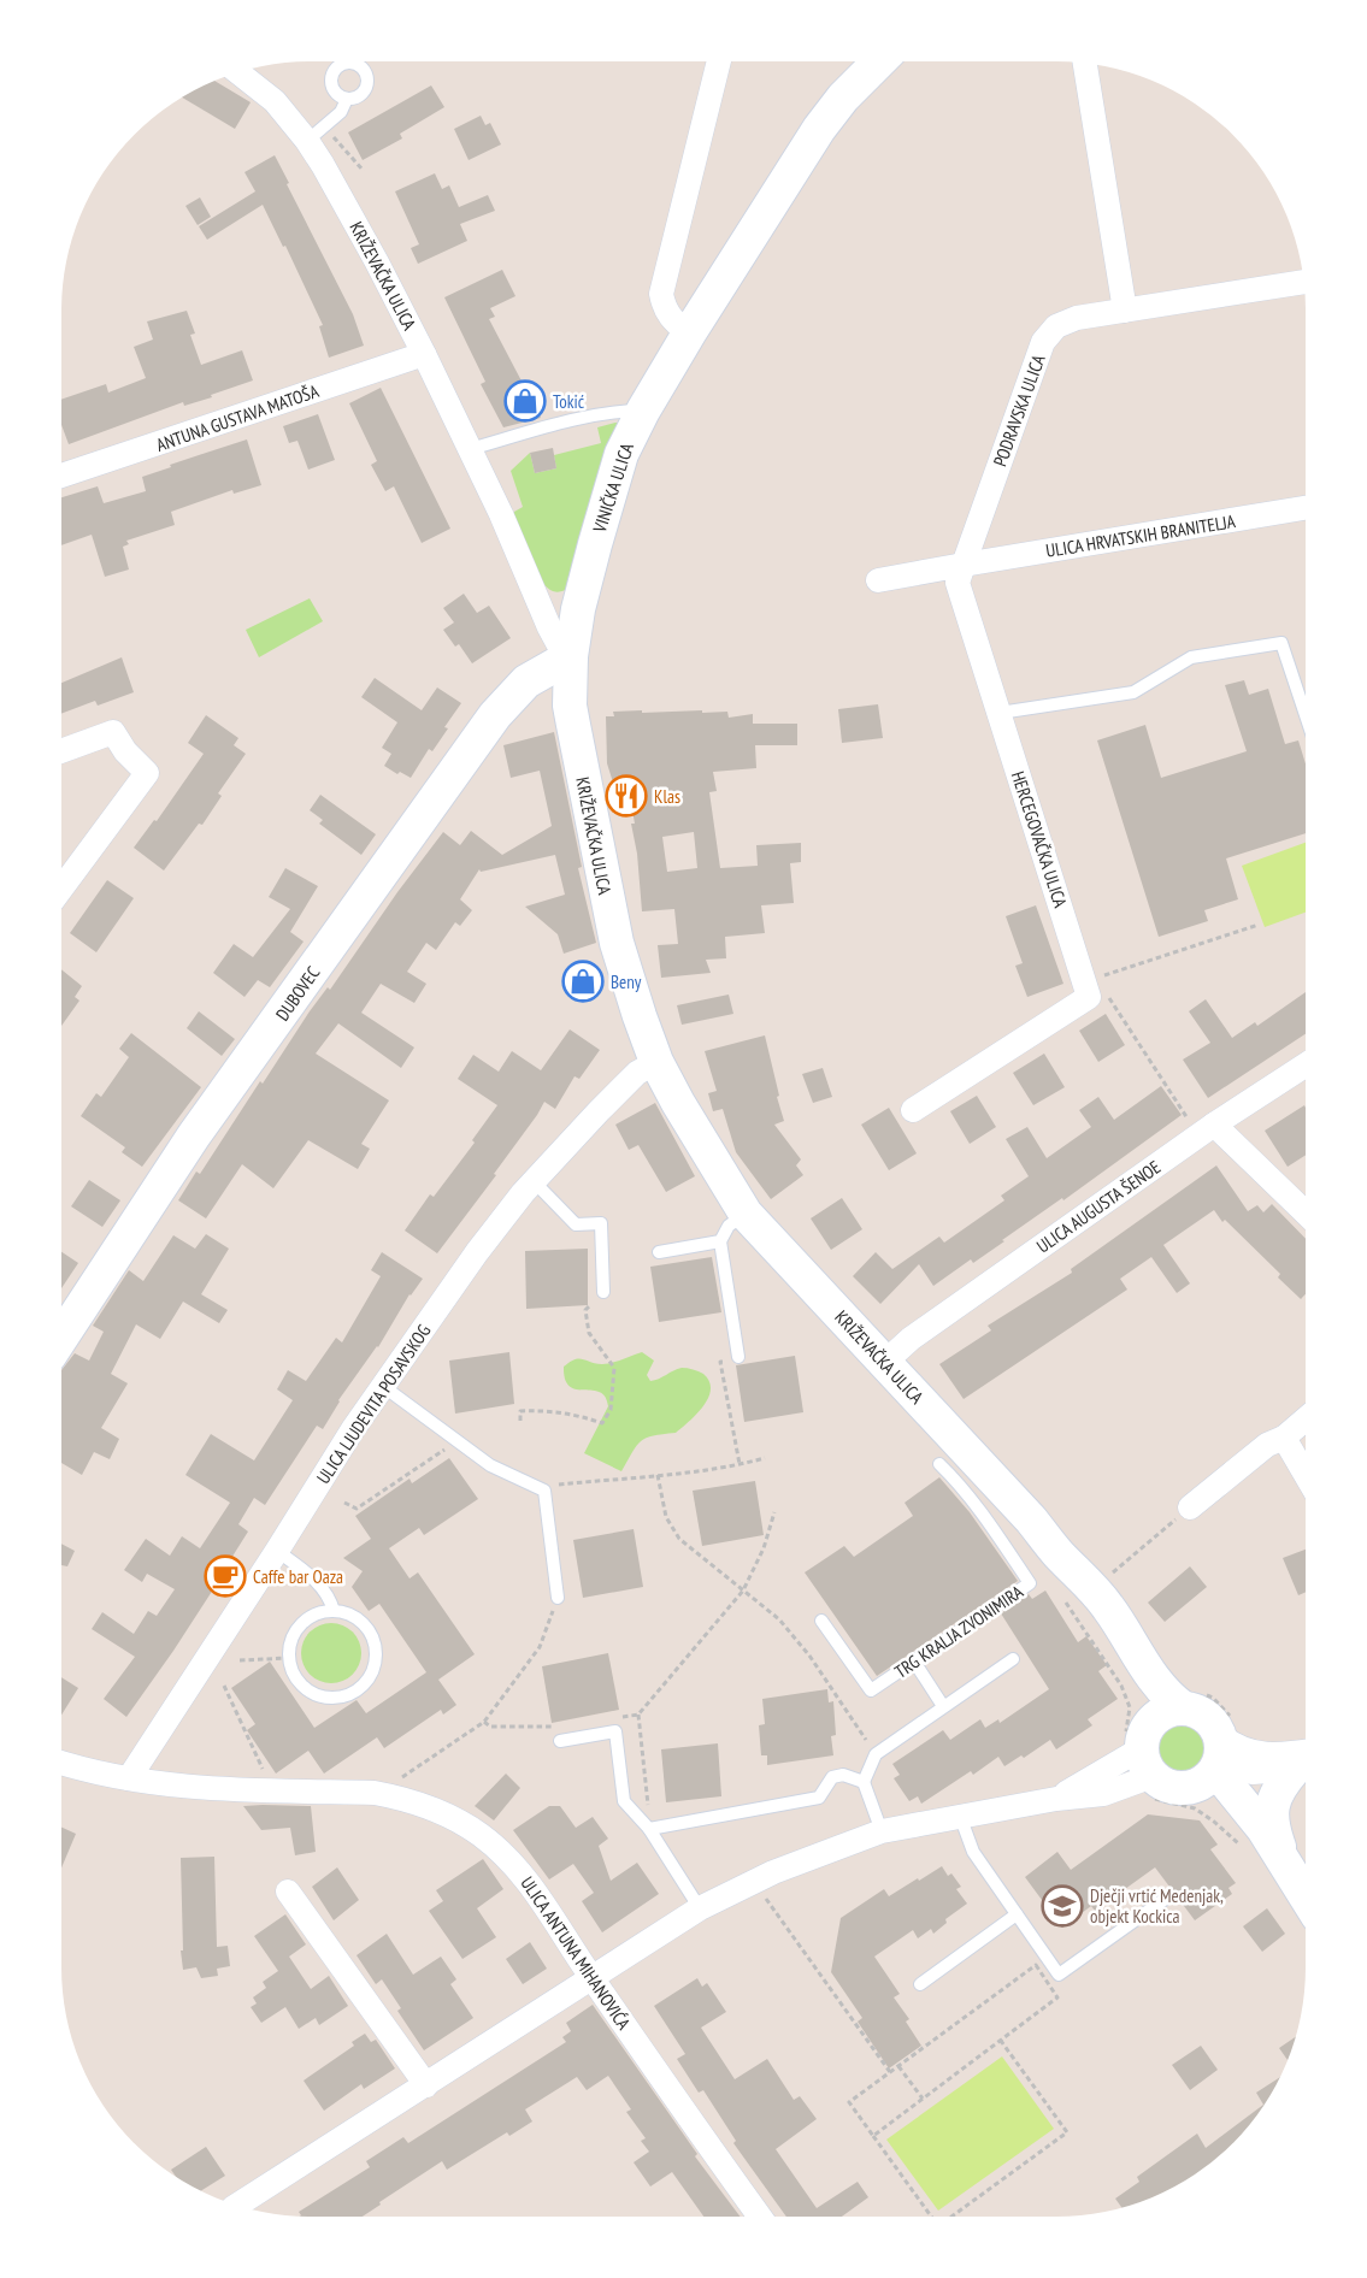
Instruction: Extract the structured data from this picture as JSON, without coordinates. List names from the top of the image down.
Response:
{
  "streets": {
    "main road": ["KRIŽEVAČKA ULICA", "VINIČKA ULICA", "DUBOVEC"],
    "street": [
      "PODRAVSKA ULICA",
      "ANTUNA GUSTAVA MATOŠA",
      "ULICA HRVATSKIH BRANITELJA",
      "HERCEGOVAČKA ULICA",
      "ULICA AUGUSTA ŠENOE",
      "ULICA LJUDEVITA POSAVSKOG",
      "ULICA ANTUNA MIHANOVIĆA"
    ],
    "lane": ["TRG KRALJA ZVONIMIRA"]
  },
  "crossings": [
    ["KRIŽEVAČKA ULICA", "ANTUNA GUSTAVA MATOŠA"],
    ["KRIŽEVAČKA ULICA", "VINIČKA ULICA"],
    ["KRIŽEVAČKA ULICA", "DUBOVEC"],
    ["KRIŽEVAČKA ULICA", "ULICA AUGUSTA ŠENOE"],
    ["KRIŽEVAČKA ULICA", "ULICA LJUDEVITA POSAVSKOG"],
    ["PODRAVSKA ULICA", "ULICA HRVATSKIH BRANITELJA"],
    ["PODRAVSKA ULICA", "HERCEGOVAČKA ULICA"],
    ["VINIČKA ULICA", "DUBOVEC"],
    ["ULICA HRVATSKIH BRANITELJA", "HERCEGOVAČKA ULICA"],
    ["ULICA LJUDEVITA POSAVSKOG", "ULICA ANTUNA MIHANOVIĆA"]
  ],
  "places": {
    "shop": ["Tokić", "Beny"],
    "restaurant": ["Klas"],
    "cafe": ["Caffe bar Oaza"],
    "school or university": ["Dječji vrtić Medenjak, objekt Kockica"]
  }
}
